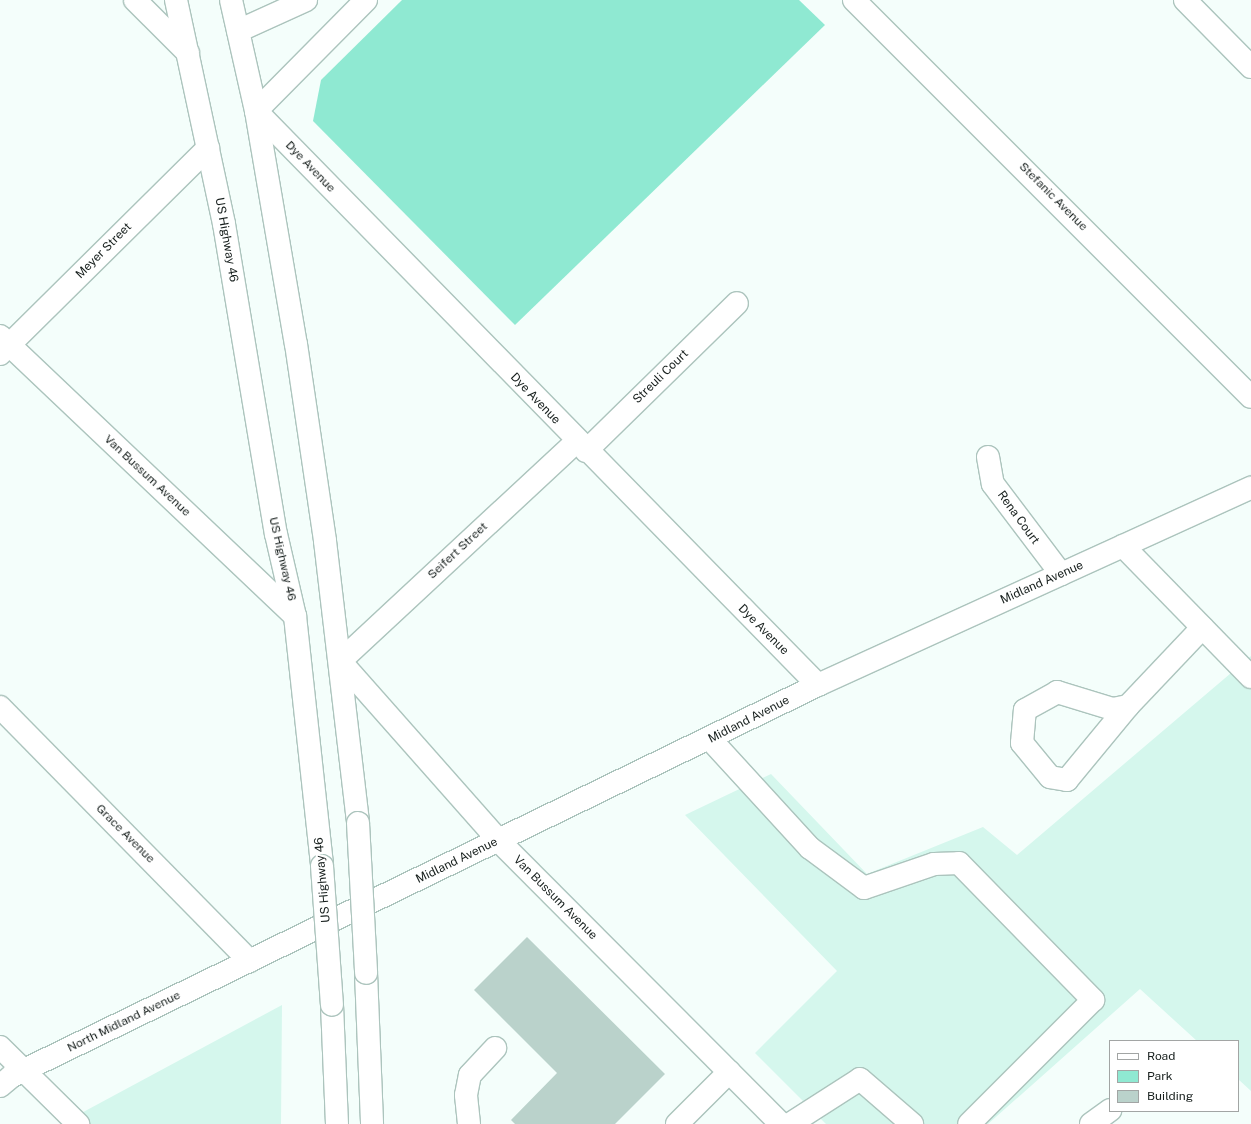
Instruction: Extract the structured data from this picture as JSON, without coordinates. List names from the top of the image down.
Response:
{
  "streets": {
    "main road": [
      "Dye Avenue",
      "Stefanic Avenue",
      "US Highway 46",
      "Meyer Street",
      "Streuli Court",
      "Van Bussum Avenue",
      "Rena Court",
      "Seifert Street",
      "Midland Avenue",
      "Grace Avenue",
      "North Midland Avenue"
    ]
  },
  "crossings": [
    ["Dye Avenue", "Streuli Court"],
    ["Dye Avenue", "Seifert Street"],
    ["Dye Avenue", "Midland Avenue"],
    ["US Highway 46", "Meyer Street"],
    ["US Highway 46", "Van Bussum Avenue"],
    ["Meyer Street", "Van Bussum Avenue"],
    ["Streuli Court", "Seifert Street"],
    ["Van Bussum Avenue", "Seifert Street"],
    ["Van Bussum Avenue", "Midland Avenue"],
    ["Rena Court", "Midland Avenue"],
    ["Midland Avenue", "Grace Avenue"],
    ["Midland Avenue", "North Midland Avenue"],
    ["Grace Avenue", "North Midland Avenue"]
  ],
  "legend": ["Road", "Park", "Building"]
}
